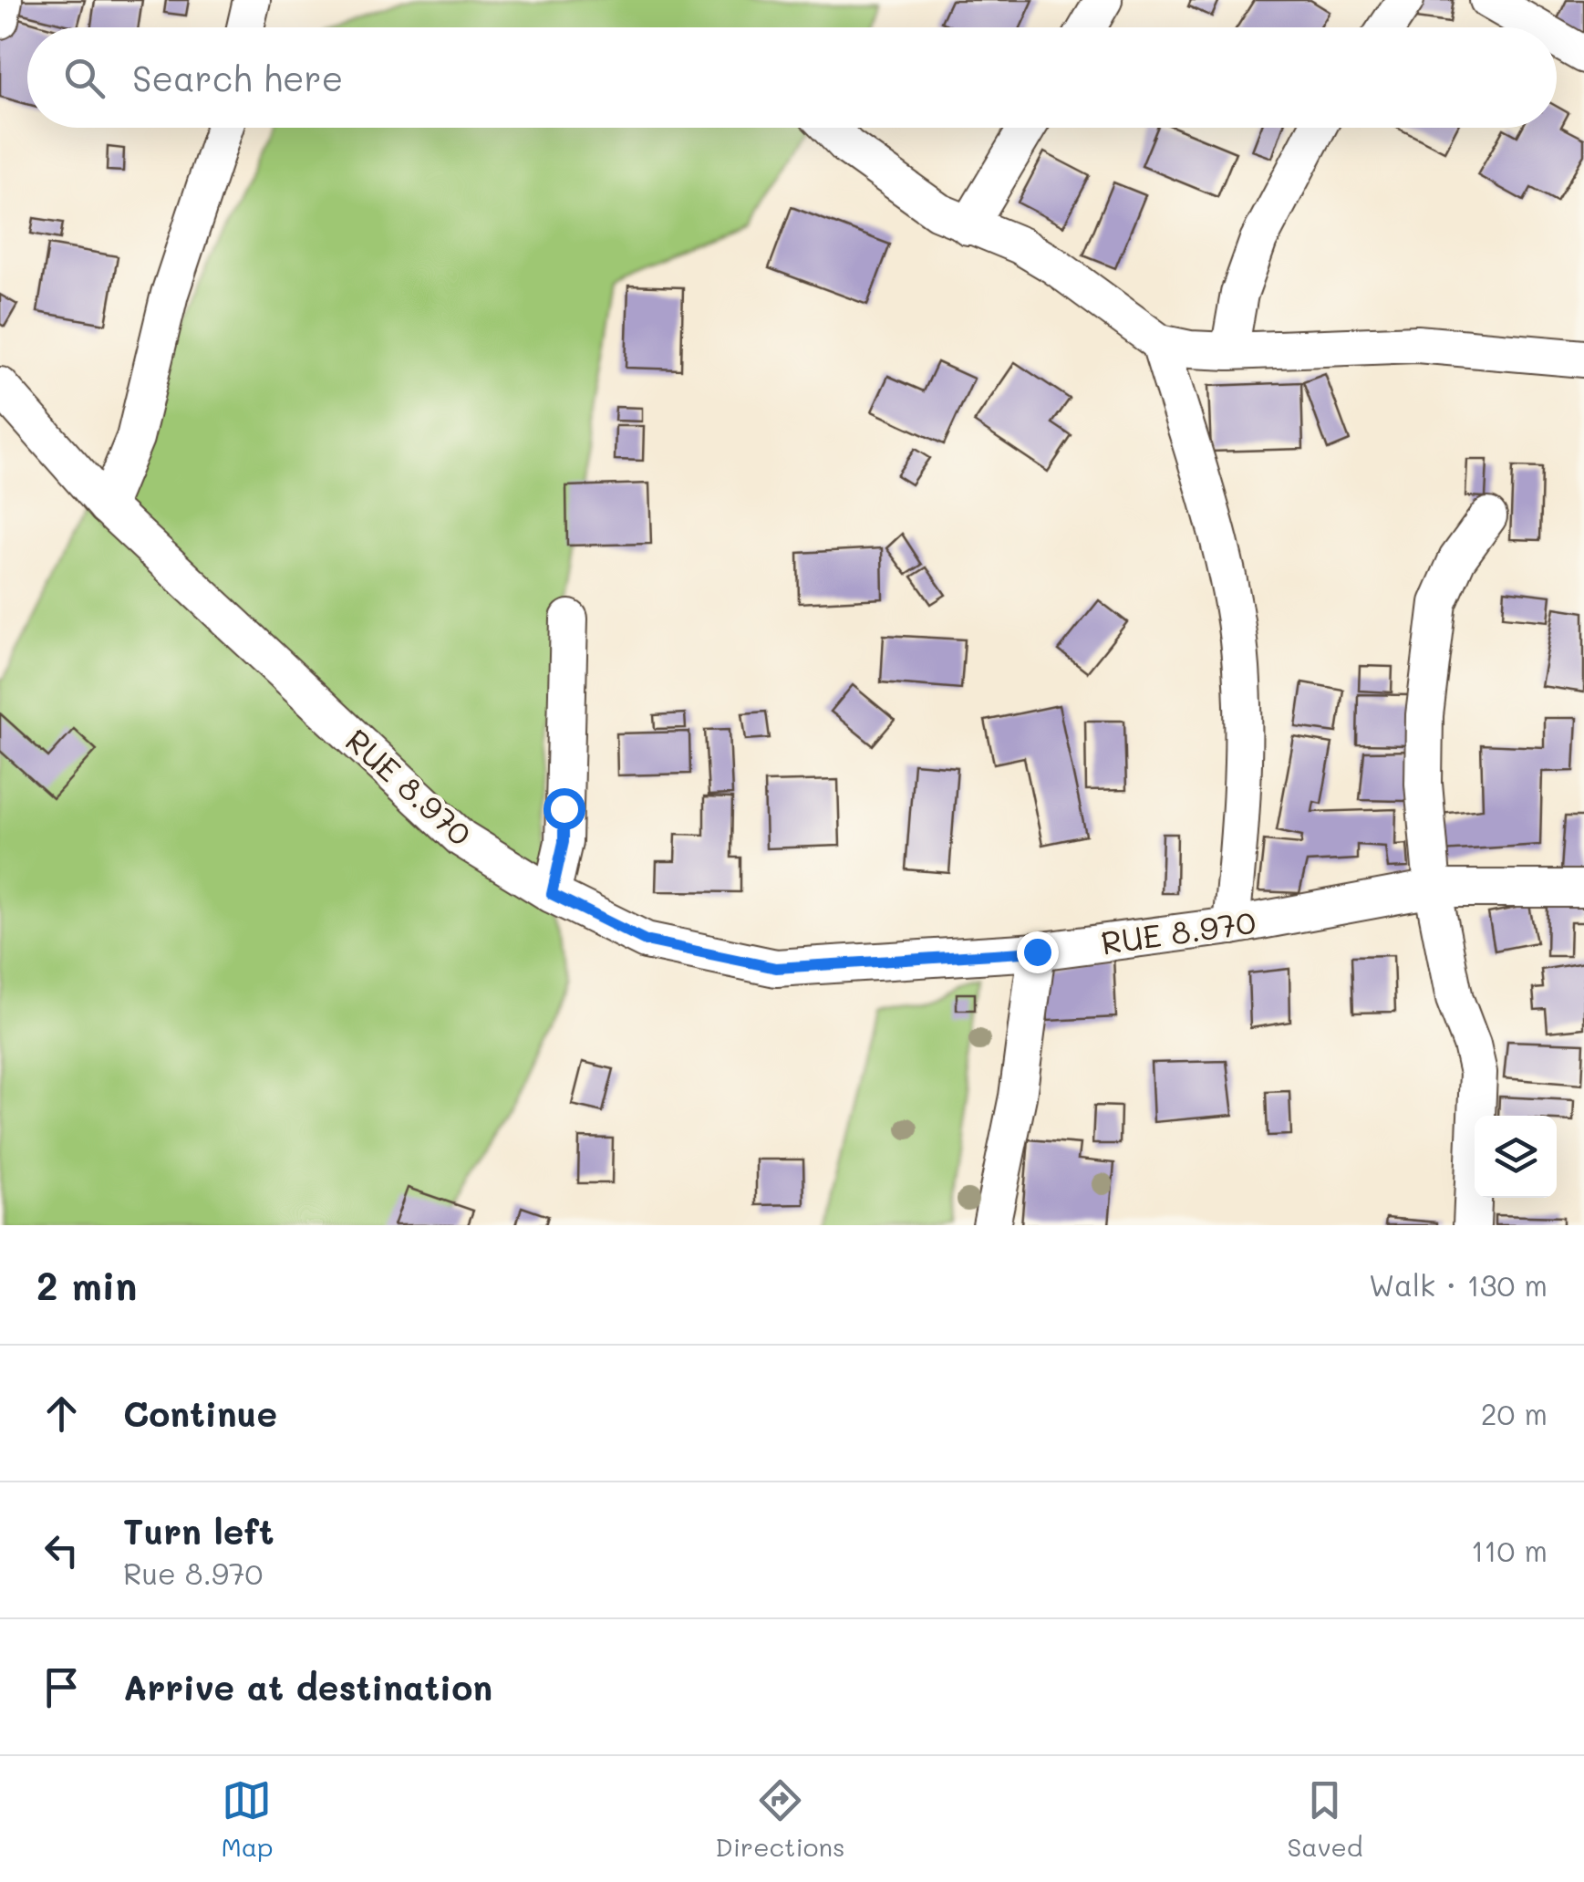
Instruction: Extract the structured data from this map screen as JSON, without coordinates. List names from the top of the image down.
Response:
{
  "streets": {
    "street": ["RUE 8.970"]
  },
  "page": {
    "search": "Search here",
    "heading": ["2 min", "Walk · 130 m"],
    "list": [
      ["Continue", "20 m"],
      ["Turn left", "Rue 8.970", "110 m"],
      "Arrive at destination"
    ],
    "nav": ["Map", "Directions", "Saved"]
  }
}
